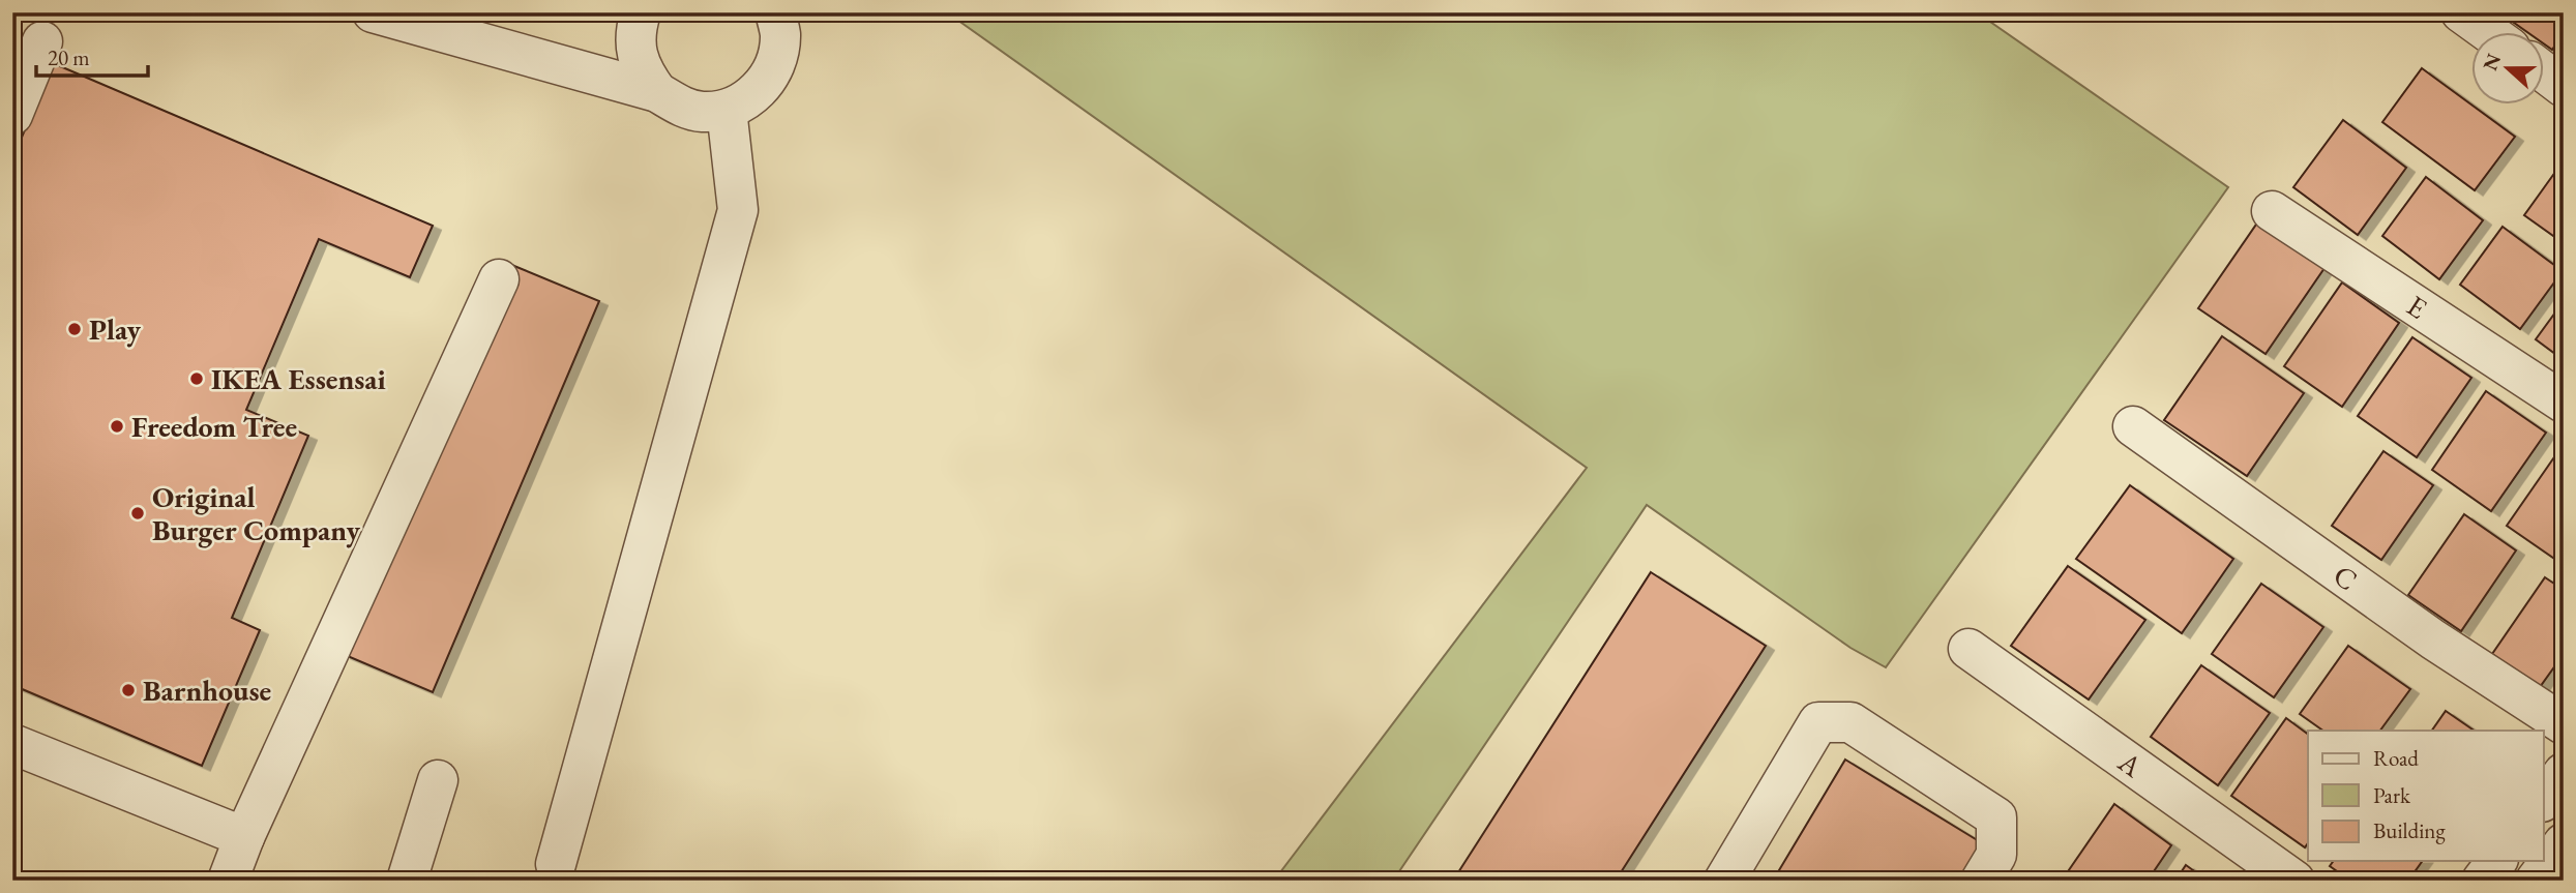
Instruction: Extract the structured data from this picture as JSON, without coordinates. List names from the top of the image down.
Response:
{
  "streets": {
    "street": ["E", "C", "A"]
  },
  "places": [
    "Play",
    "IKEA Essensai",
    "Freedom Tree",
    "Original Burger Company",
    "Barnhouse"
  ],
  "legend": ["Road", "Park", "Building"],
  "scale_bar": "20 m",
  "north": "left"
}
